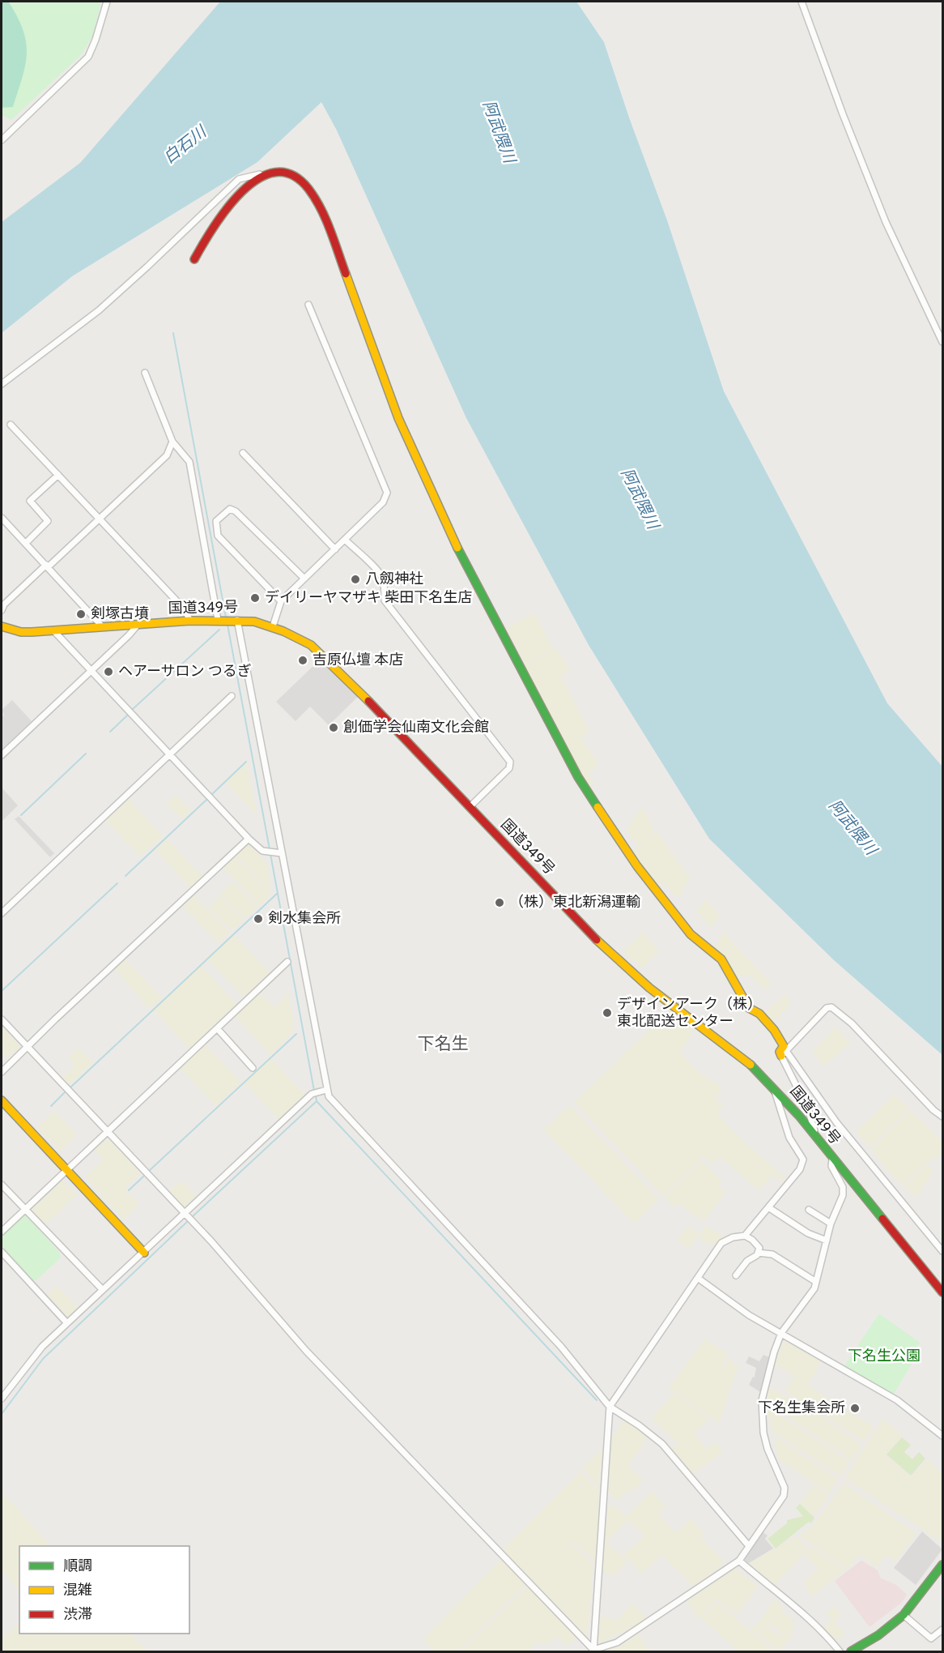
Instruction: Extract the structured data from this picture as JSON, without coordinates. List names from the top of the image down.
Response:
{
  "streets": {
    "main road": ["国道349号"]
  },
  "districts": ["下名生"],
  "water": ["阿武隈川", "白石川"],
  "parks": ["下名生公園"],
  "places": [
    "八劔神社",
    "デイリーヤマザキ 柴田下名生店",
    "剣塚古墳",
    "吉原仏壇 本店",
    "ヘアーサロン つるぎ",
    "創価学会仙南文化会館",
    "（株）東北新潟運輸",
    "剣水集会所",
    "デザインアーク（株） 東北配送センター",
    "下名生集会所"
  ],
  "legend": ["順調", "混雑", "渋滞"]
}
